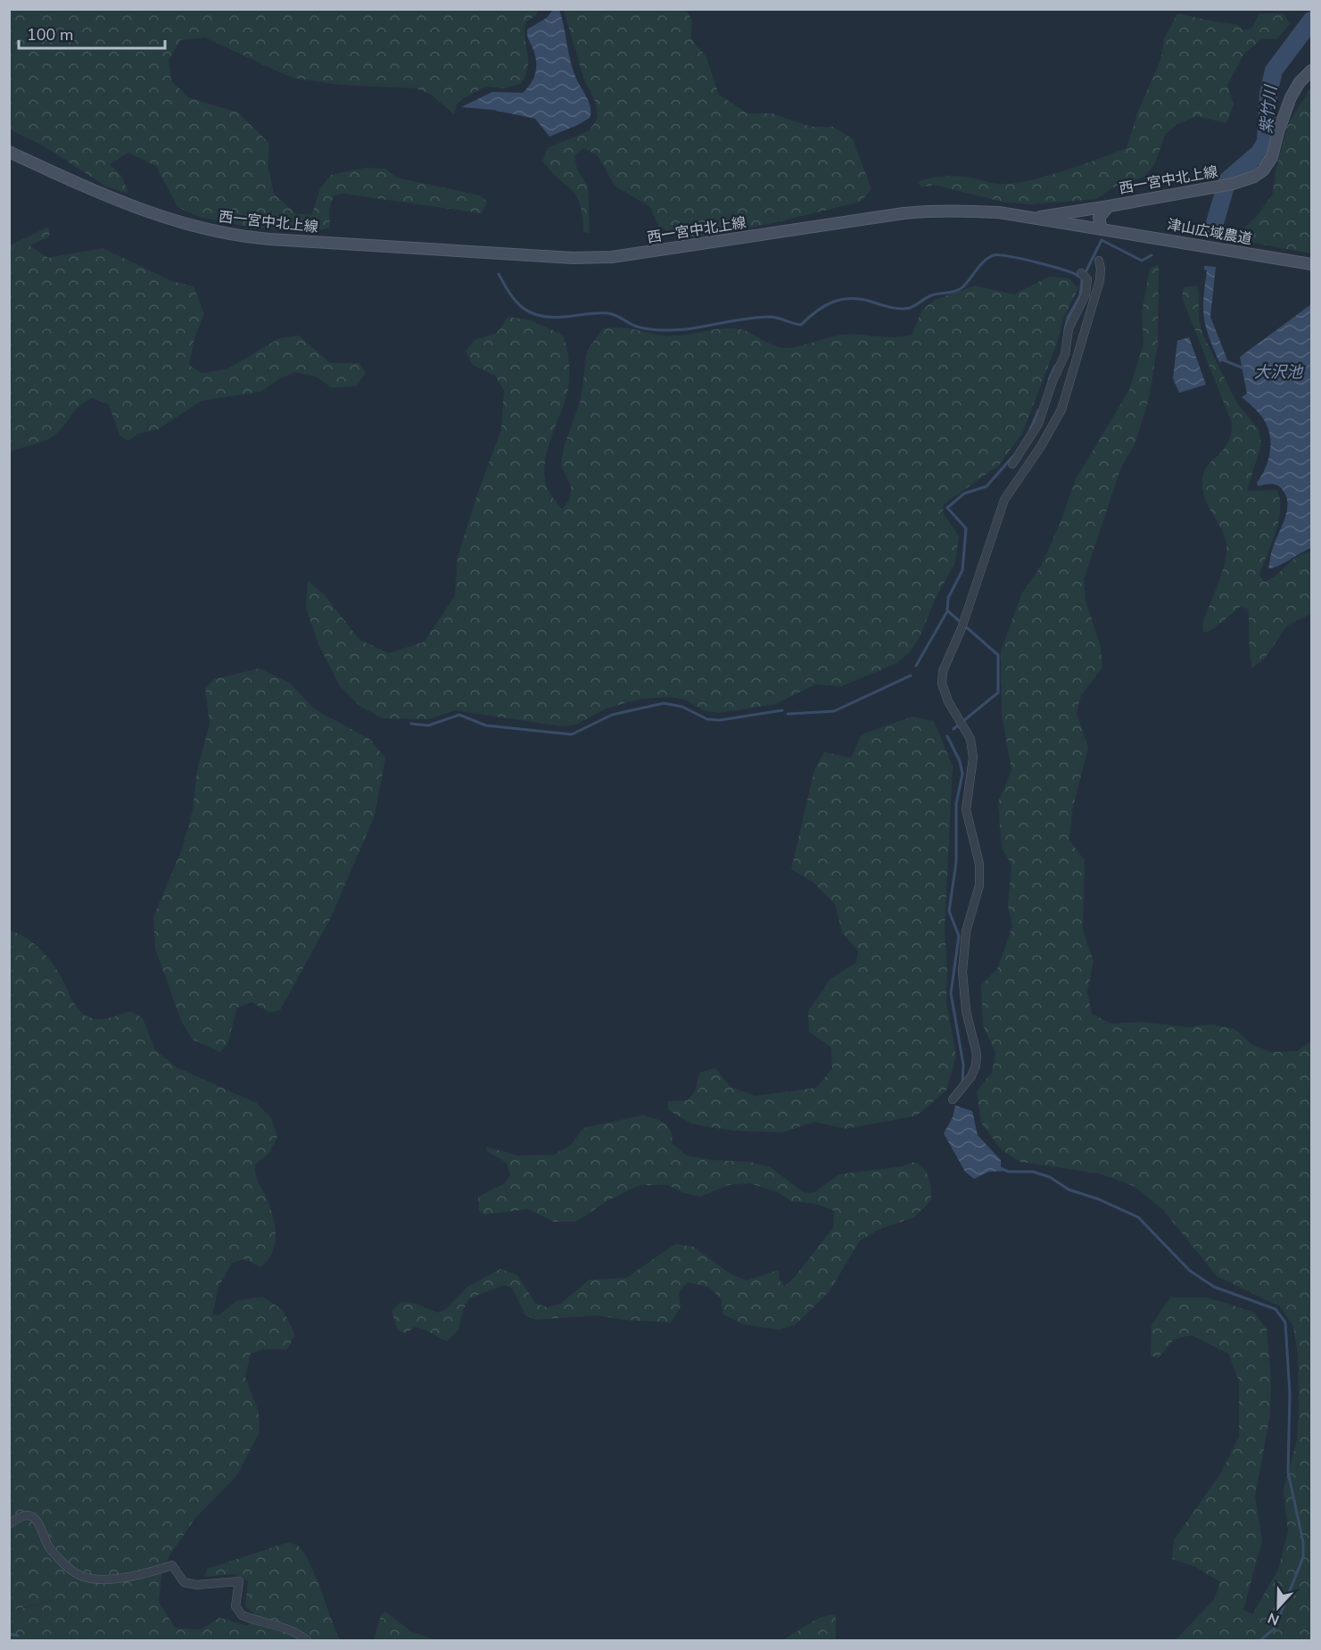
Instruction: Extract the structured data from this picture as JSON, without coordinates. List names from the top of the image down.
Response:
{
  "streets": {
    "main road": ["西一宮中北上線", "津山広域農道"]
  },
  "crossings": [
    ["西一宮中北上線", "津山広域農道"]
  ],
  "water": ["紫竹川", "大沢池"],
  "scale_bar": "100 m",
  "north": "bottom"
}
